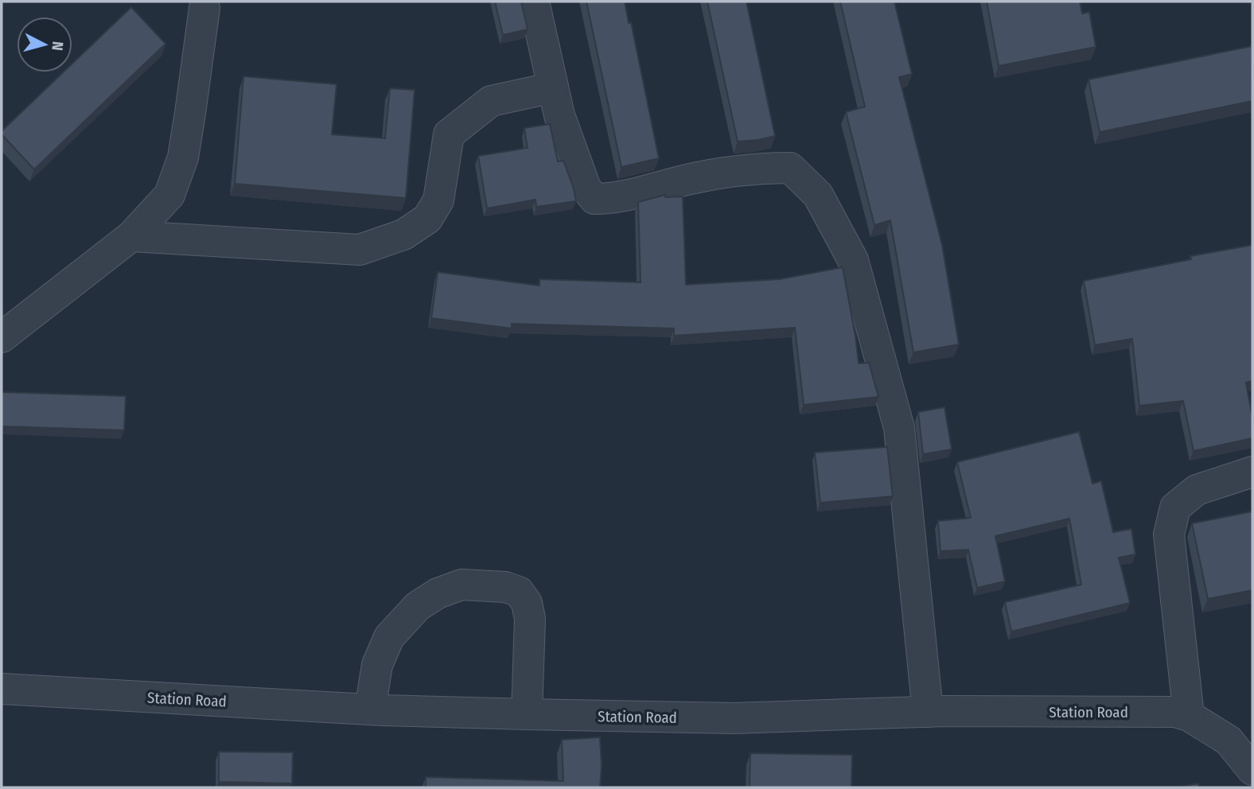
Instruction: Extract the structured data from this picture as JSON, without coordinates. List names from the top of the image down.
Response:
{
  "streets": {
    "street": ["Station Road"]
  },
  "north": "right"
}
